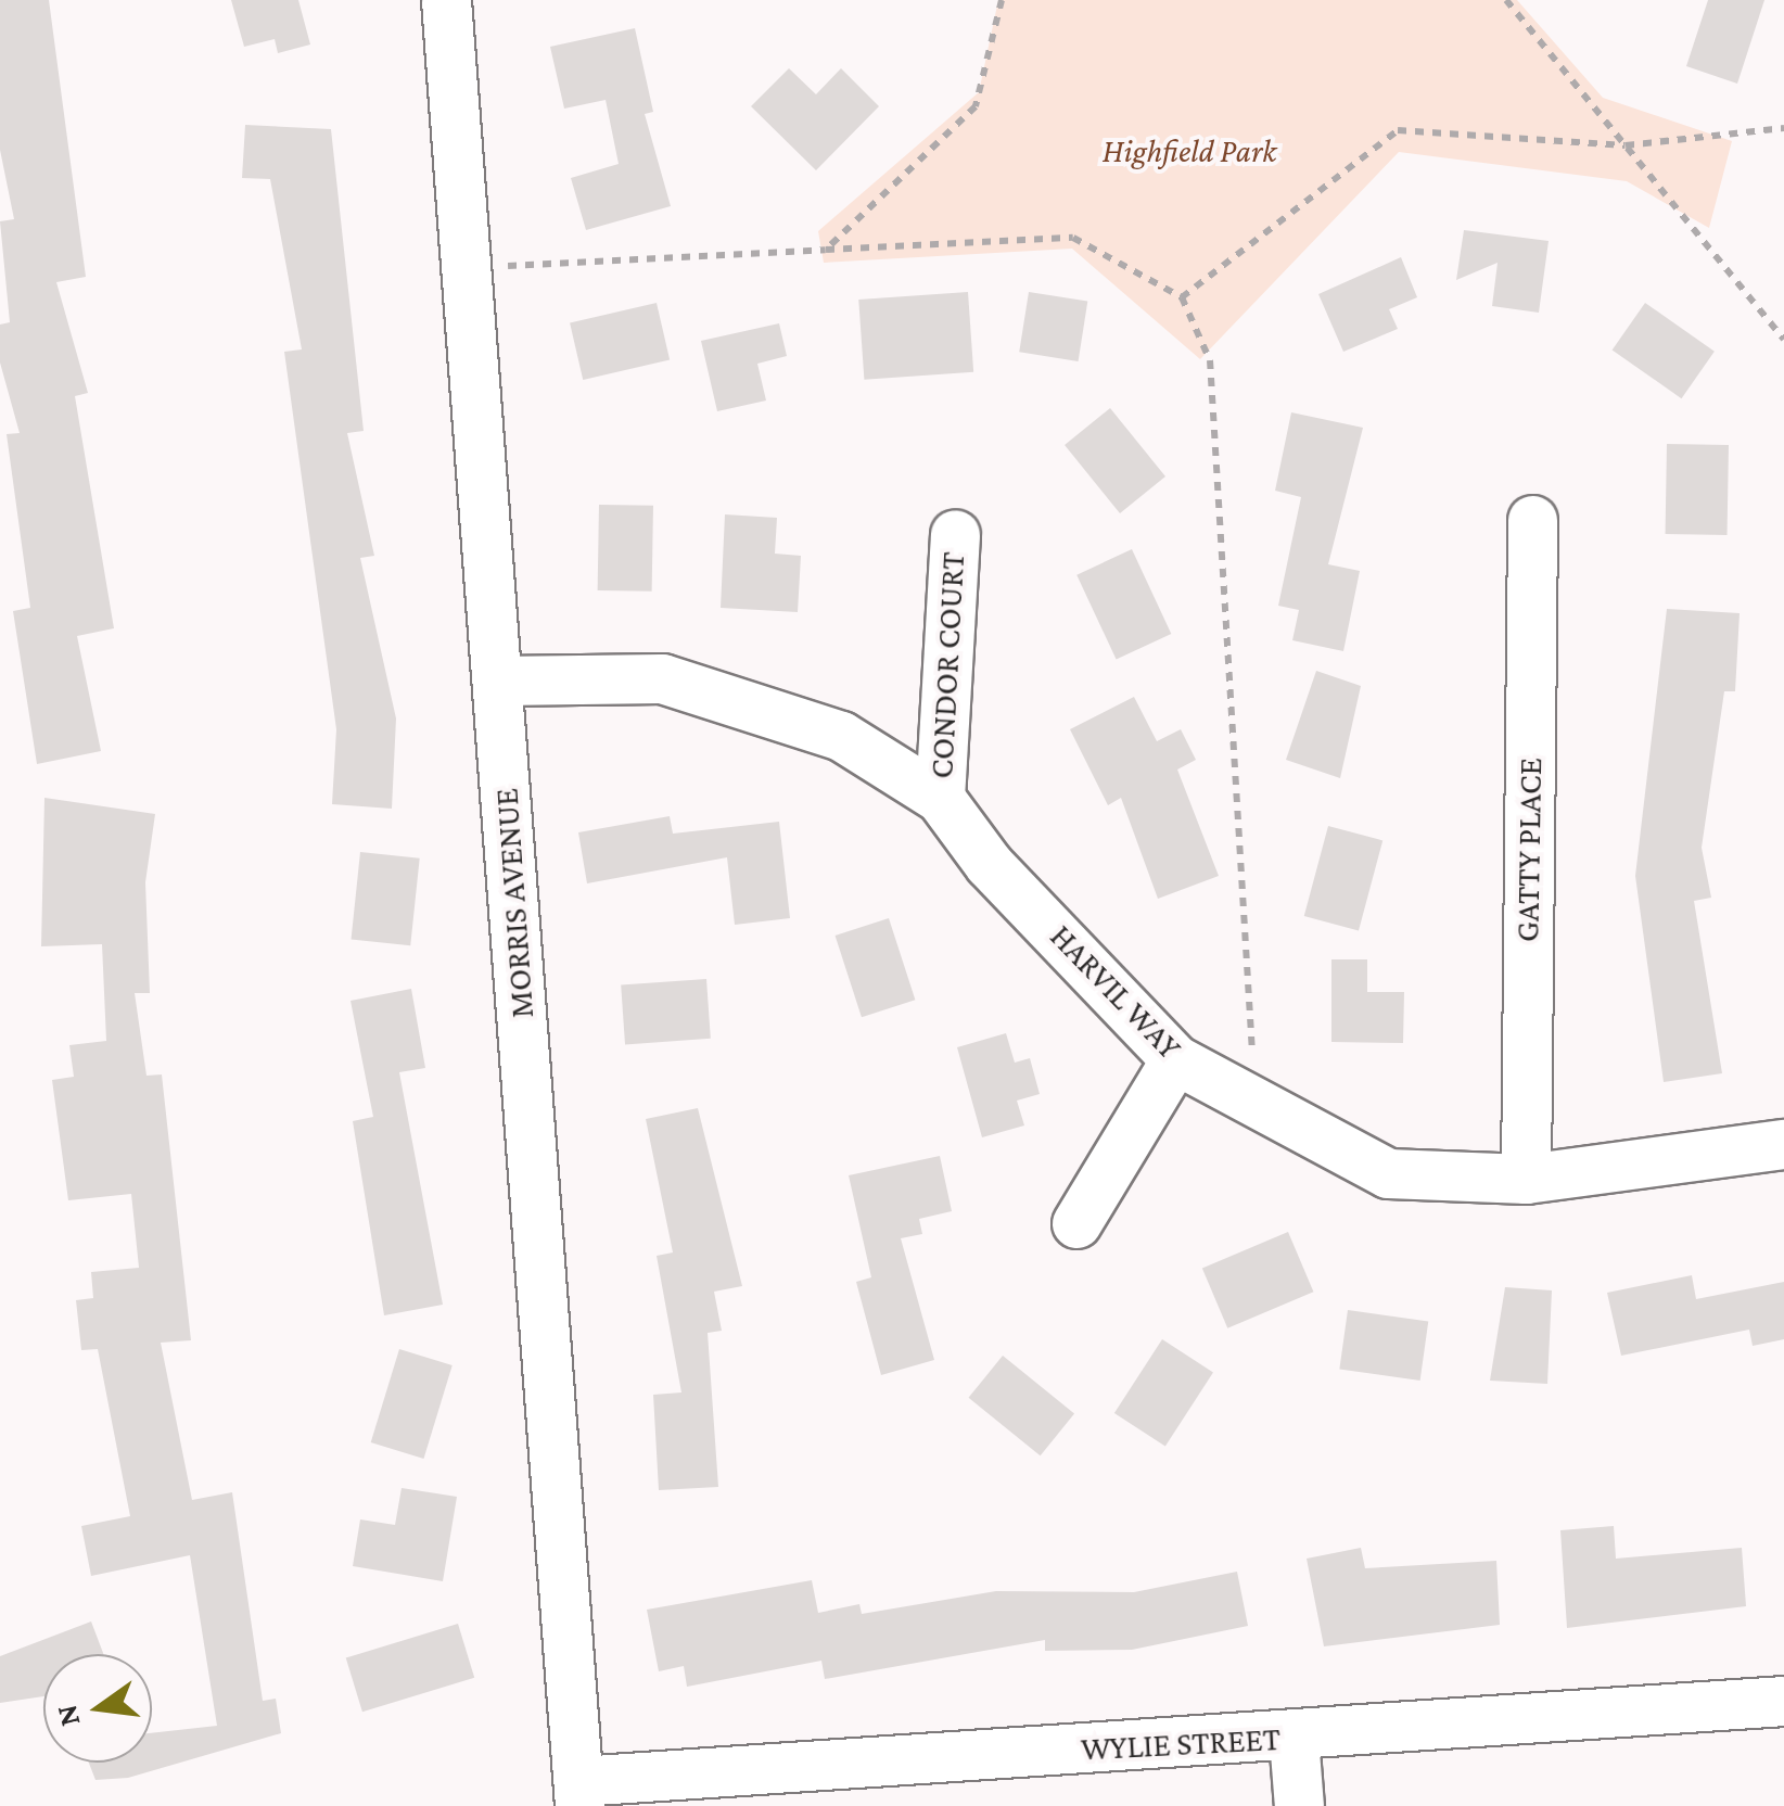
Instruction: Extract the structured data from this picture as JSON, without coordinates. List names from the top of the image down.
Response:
{
  "streets": {
    "street": [
      "CONDOR COURT",
      "GATTY PLACE",
      "MORRIS AVENUE",
      "HARVIL WAY",
      "WYLIE STREET"
    ]
  },
  "crossings": [
    ["CONDOR COURT", "HARVIL WAY"],
    ["GATTY PLACE", "HARVIL WAY"],
    ["MORRIS AVENUE", "HARVIL WAY"],
    ["MORRIS AVENUE", "WYLIE STREET"]
  ],
  "parks": ["Highfield Park"],
  "north": "left"
}
